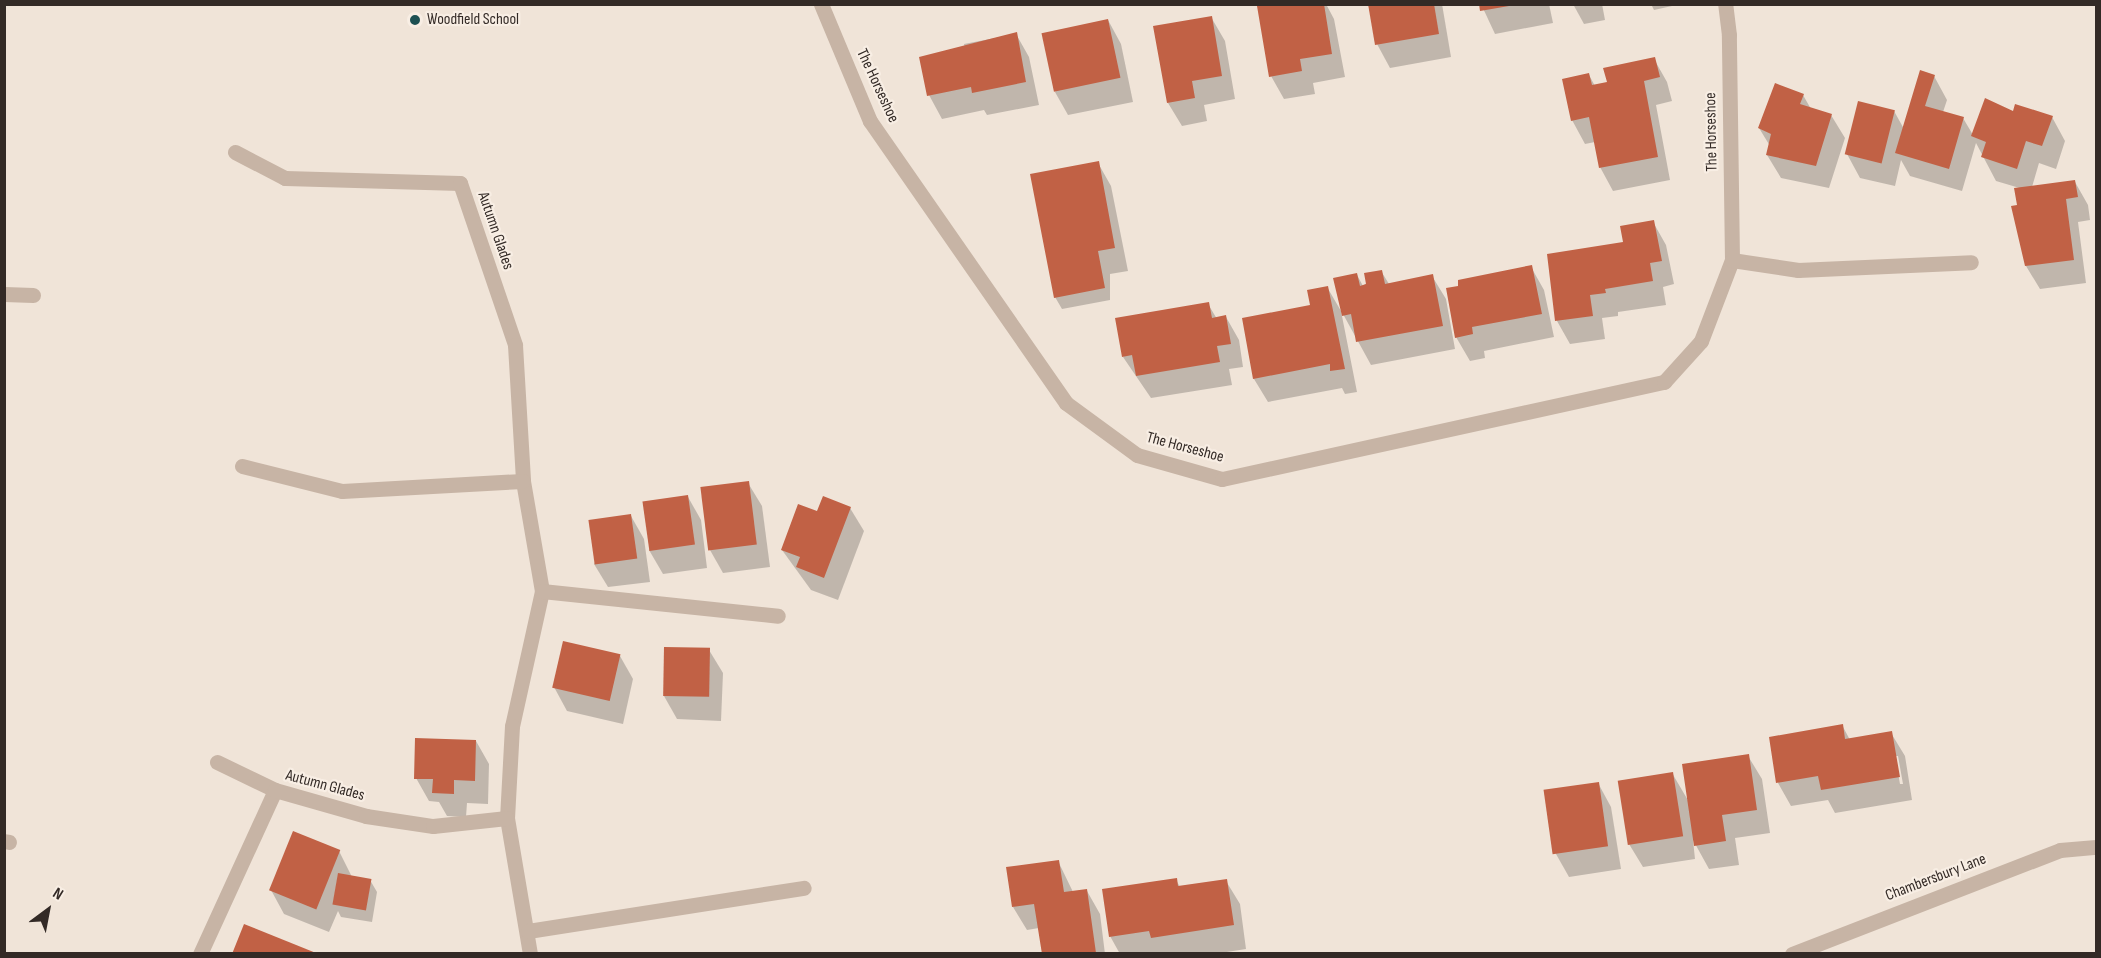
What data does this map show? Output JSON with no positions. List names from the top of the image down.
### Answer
{
  "streets": {
    "street": ["The Horseshoe", "Autumn Glades", "Chambersbury Lane"]
  },
  "places": ["Woodfield School"],
  "north": "top right"
}
